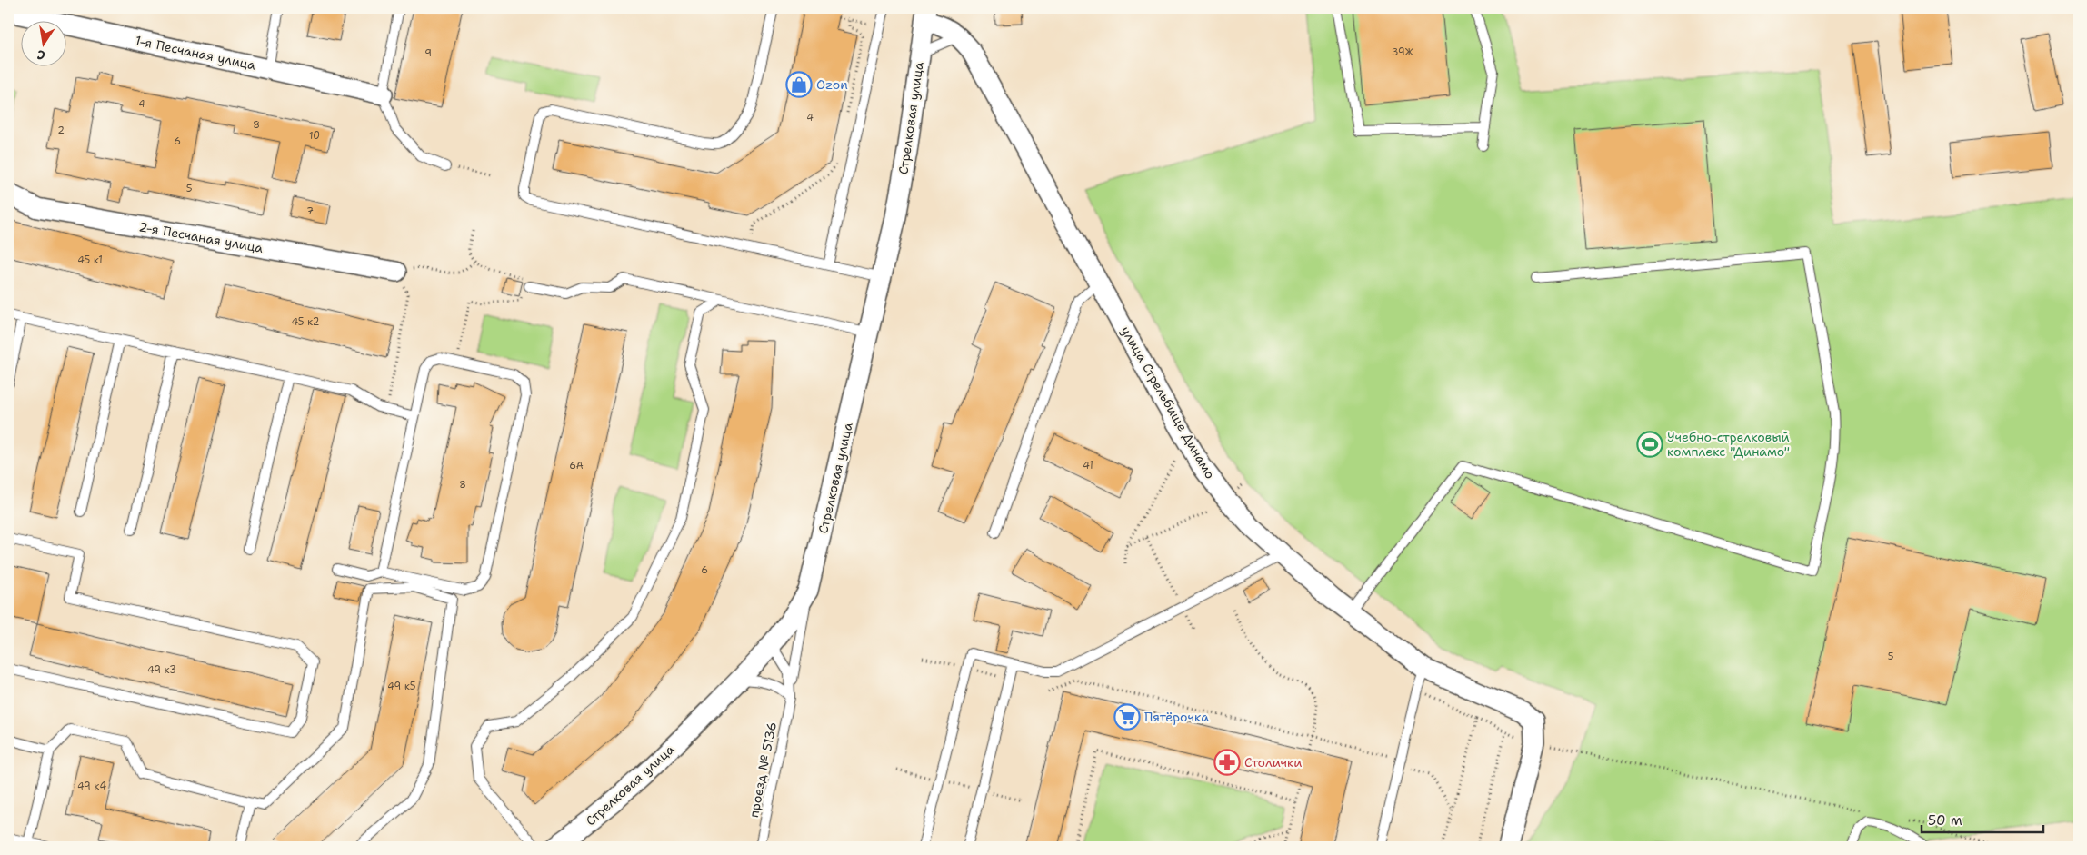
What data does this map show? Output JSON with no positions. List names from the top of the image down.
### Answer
{
  "streets": {
    "street": [
      "1-я Песчаная улица",
      "Стрелковая улица",
      "2-я Песчаная улица",
      "улица Стрельбище Динамо"
    ],
    "lane": ["проезд № 5136"]
  },
  "crossings": [
    ["Стрелковая улица", "улица Стрельбище Динамо"],
    ["Стрелковая улица", "проезд № 5136"]
  ],
  "places": {
    "shop": ["Ozon"],
    "sports": ["Учебно-стрелковый комплекс \"Динамо\""],
    "supermarket": ["Пятёрочка"],
    "pharmacy": ["Столички"]
  },
  "house_numbers": [
    "39Ж",
    "9",
    "4",
    "4",
    "8",
    "2",
    "10",
    "6",
    "5",
    "7",
    "45 к1",
    "45 к2",
    "6А",
    "41",
    "8",
    "6",
    "5",
    "49 к3",
    "49 к5",
    "49 к4"
  ],
  "scale_bar": "50 m",
  "north": "bottom"
}
